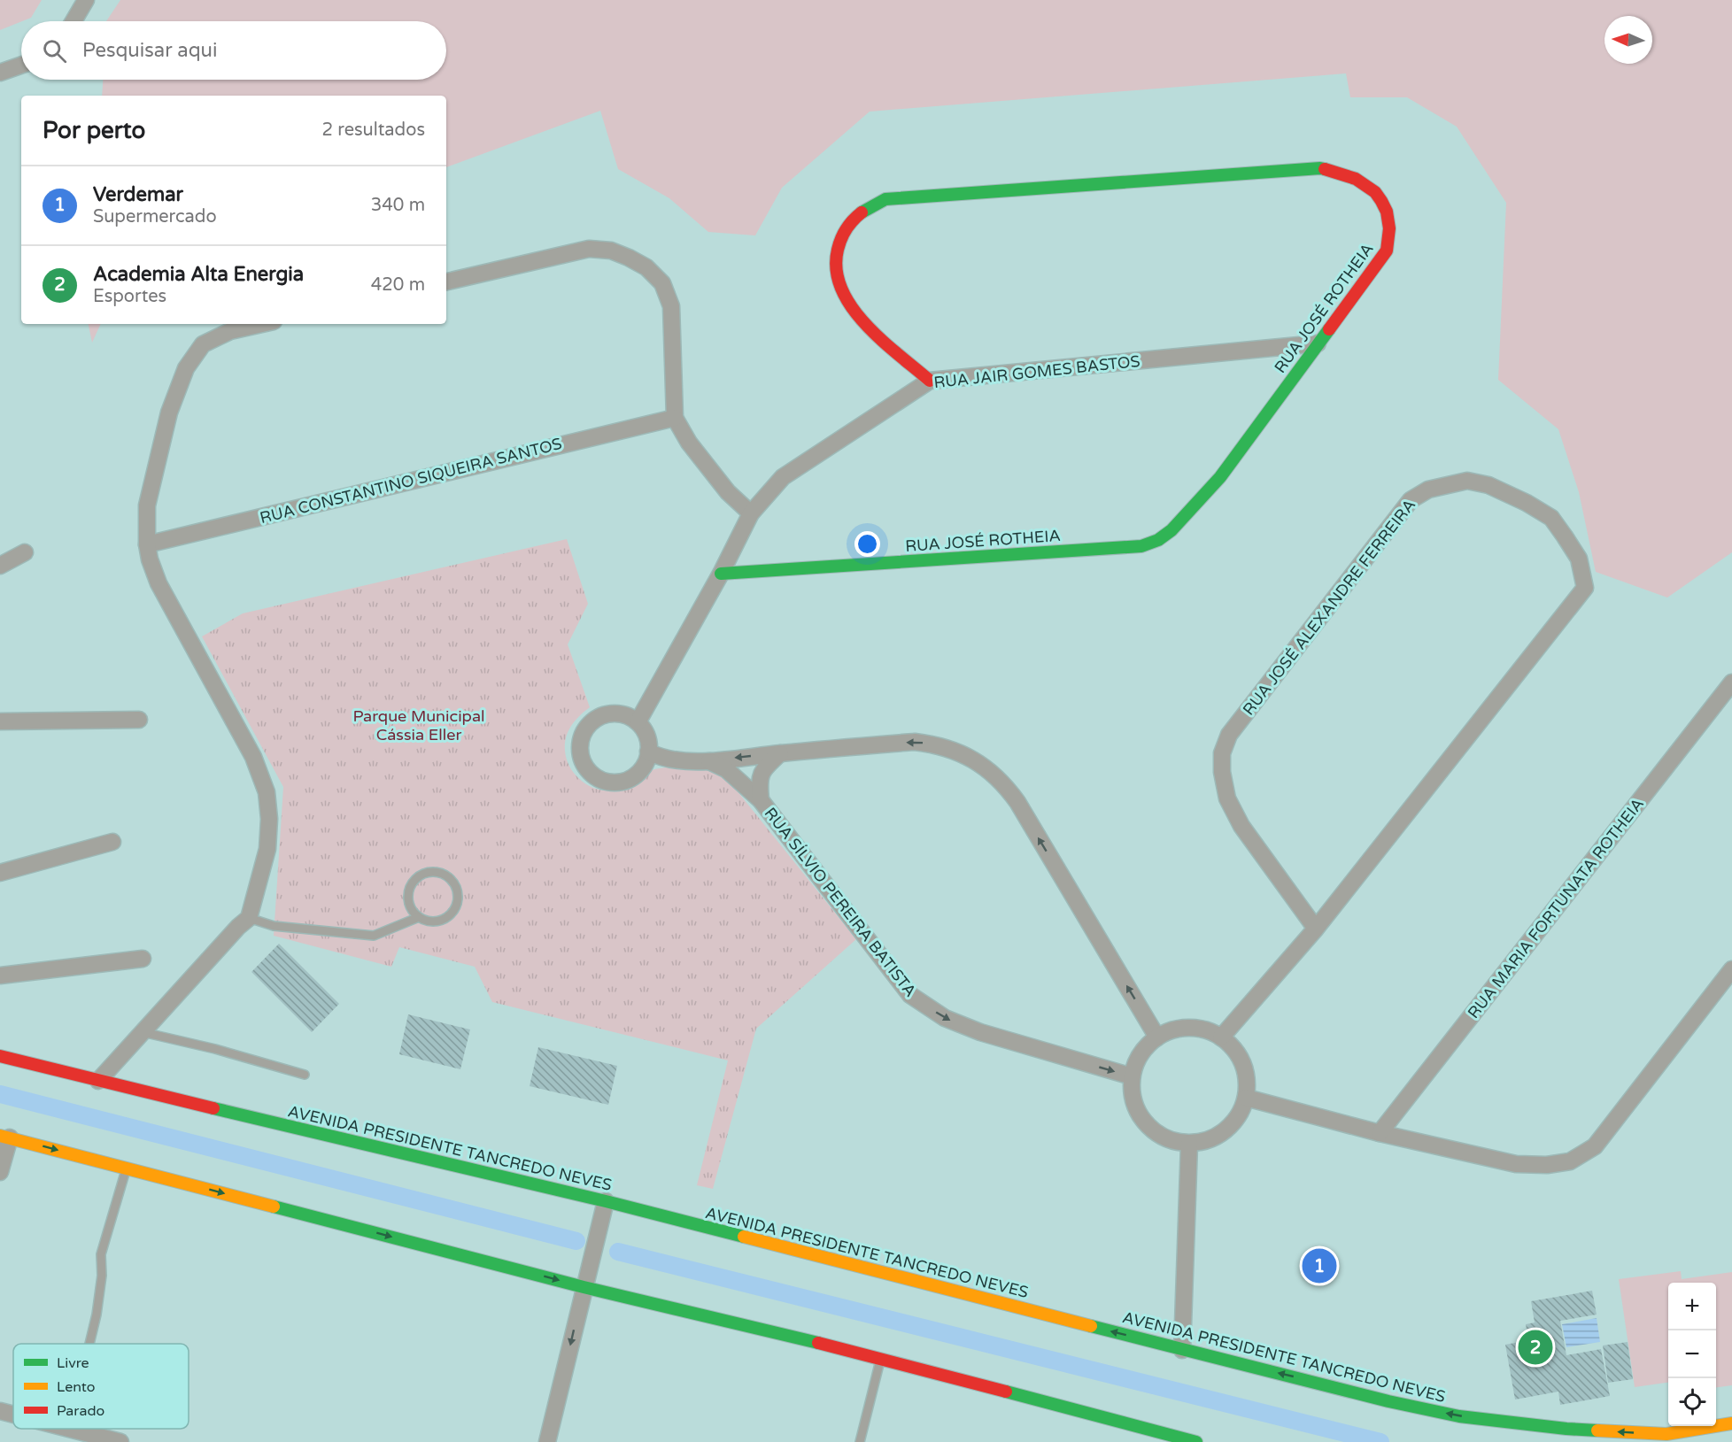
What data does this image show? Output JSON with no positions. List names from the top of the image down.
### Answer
{
  "streets": {
    "main road": ["RUA JOSÉ ROTHEIA", "AVENIDA PRESIDENTE TANCREDO NEVES"],
    "street": [
      "RUA JAIR GOMES BASTOS",
      "RUA CONSTANTINO SIQUEIRA SANTOS",
      "RUA JOSÉ ALEXANDRE FERREIRA",
      "RUA SÍLVIO PEREIRA BATISTA",
      "RUA MARIA FORTUNATA ROTHEIA"
    ]
  },
  "crossings": [
    ["RUA JOSÉ ROTHEIA", "RUA JAIR GOMES BASTOS"],
    ["RUA JOSÉ ALEXANDRE FERREIRA", "RUA SÍLVIO PEREIRA BATISTA"]
  ],
  "one_way": ["RUA SÍLVIO PEREIRA BATISTA"],
  "parks": ["Parque Municipal Cássia Eller"],
  "legend": ["Livre", "Lento", "Parado"],
  "north": "left",
  "page": {
    "search": "Pesquisar aqui",
    "heading": ["Por perto", "2 resultados"],
    "list": [
      {
        "mark": "1",
        "name": "Verdemar",
        "note": "Supermercado",
        "value": "340 m"
      },
      {
        "mark": "2",
        "name": "Academia Alta Energia",
        "note": "Esportes",
        "value": "420 m"
      }
    ],
    "pins": ["1", "2"],
    "map_buttons": ["+", "−"]
  }
}
